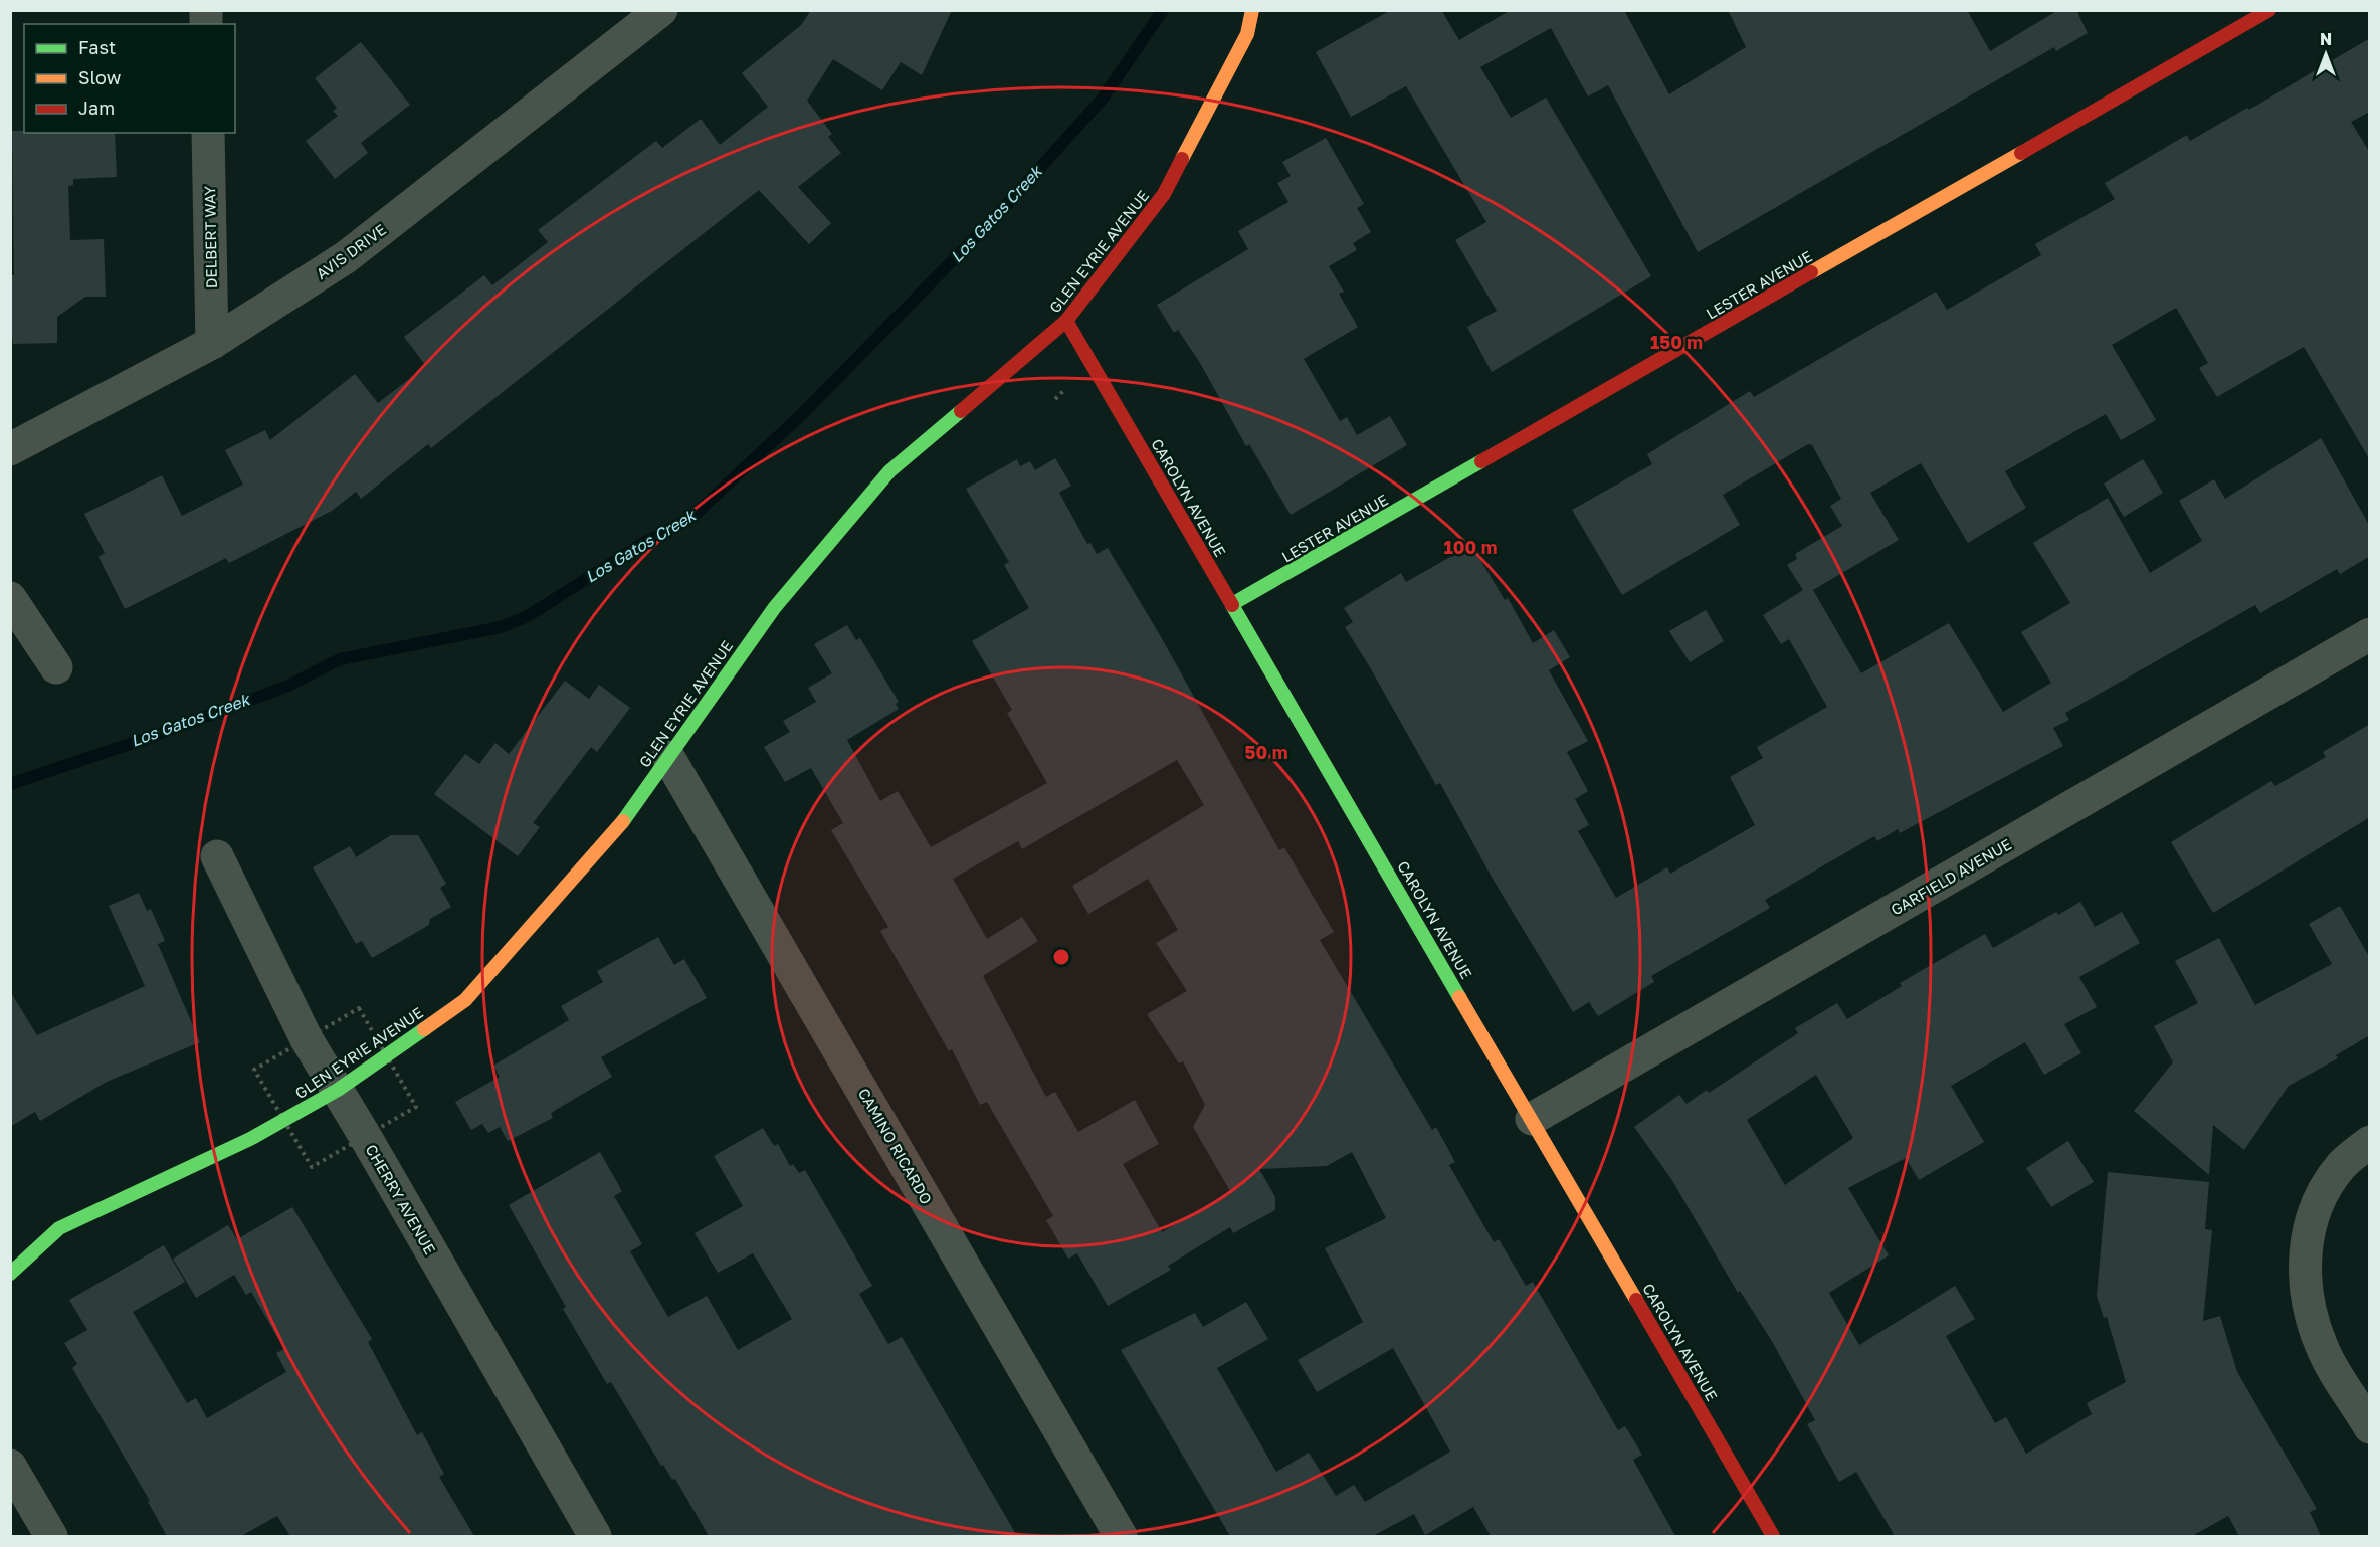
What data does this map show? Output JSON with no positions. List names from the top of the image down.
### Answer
{
  "streets": {
    "street": [
      "DELBERT WAY",
      "AVIS DRIVE",
      "GLEN EYRIE AVENUE",
      "LESTER AVENUE",
      "CAROLYN AVENUE",
      "GARFIELD AVENUE",
      "CAMINO RICARDO",
      "CHERRY AVENUE"
    ]
  },
  "crossings": [
    ["DELBERT WAY", "AVIS DRIVE"],
    ["GLEN EYRIE AVENUE", "CAROLYN AVENUE"],
    ["GLEN EYRIE AVENUE", "CAMINO RICARDO"],
    ["GLEN EYRIE AVENUE", "CHERRY AVENUE"],
    ["LESTER AVENUE", "CAROLYN AVENUE"],
    ["CAROLYN AVENUE", "GARFIELD AVENUE"]
  ],
  "water": ["Los Gatos Creek"],
  "legend": ["Fast", "Slow", "Jam"],
  "north": "top",
  "rings": ["150 m", "100 m", "50 m"]
}
